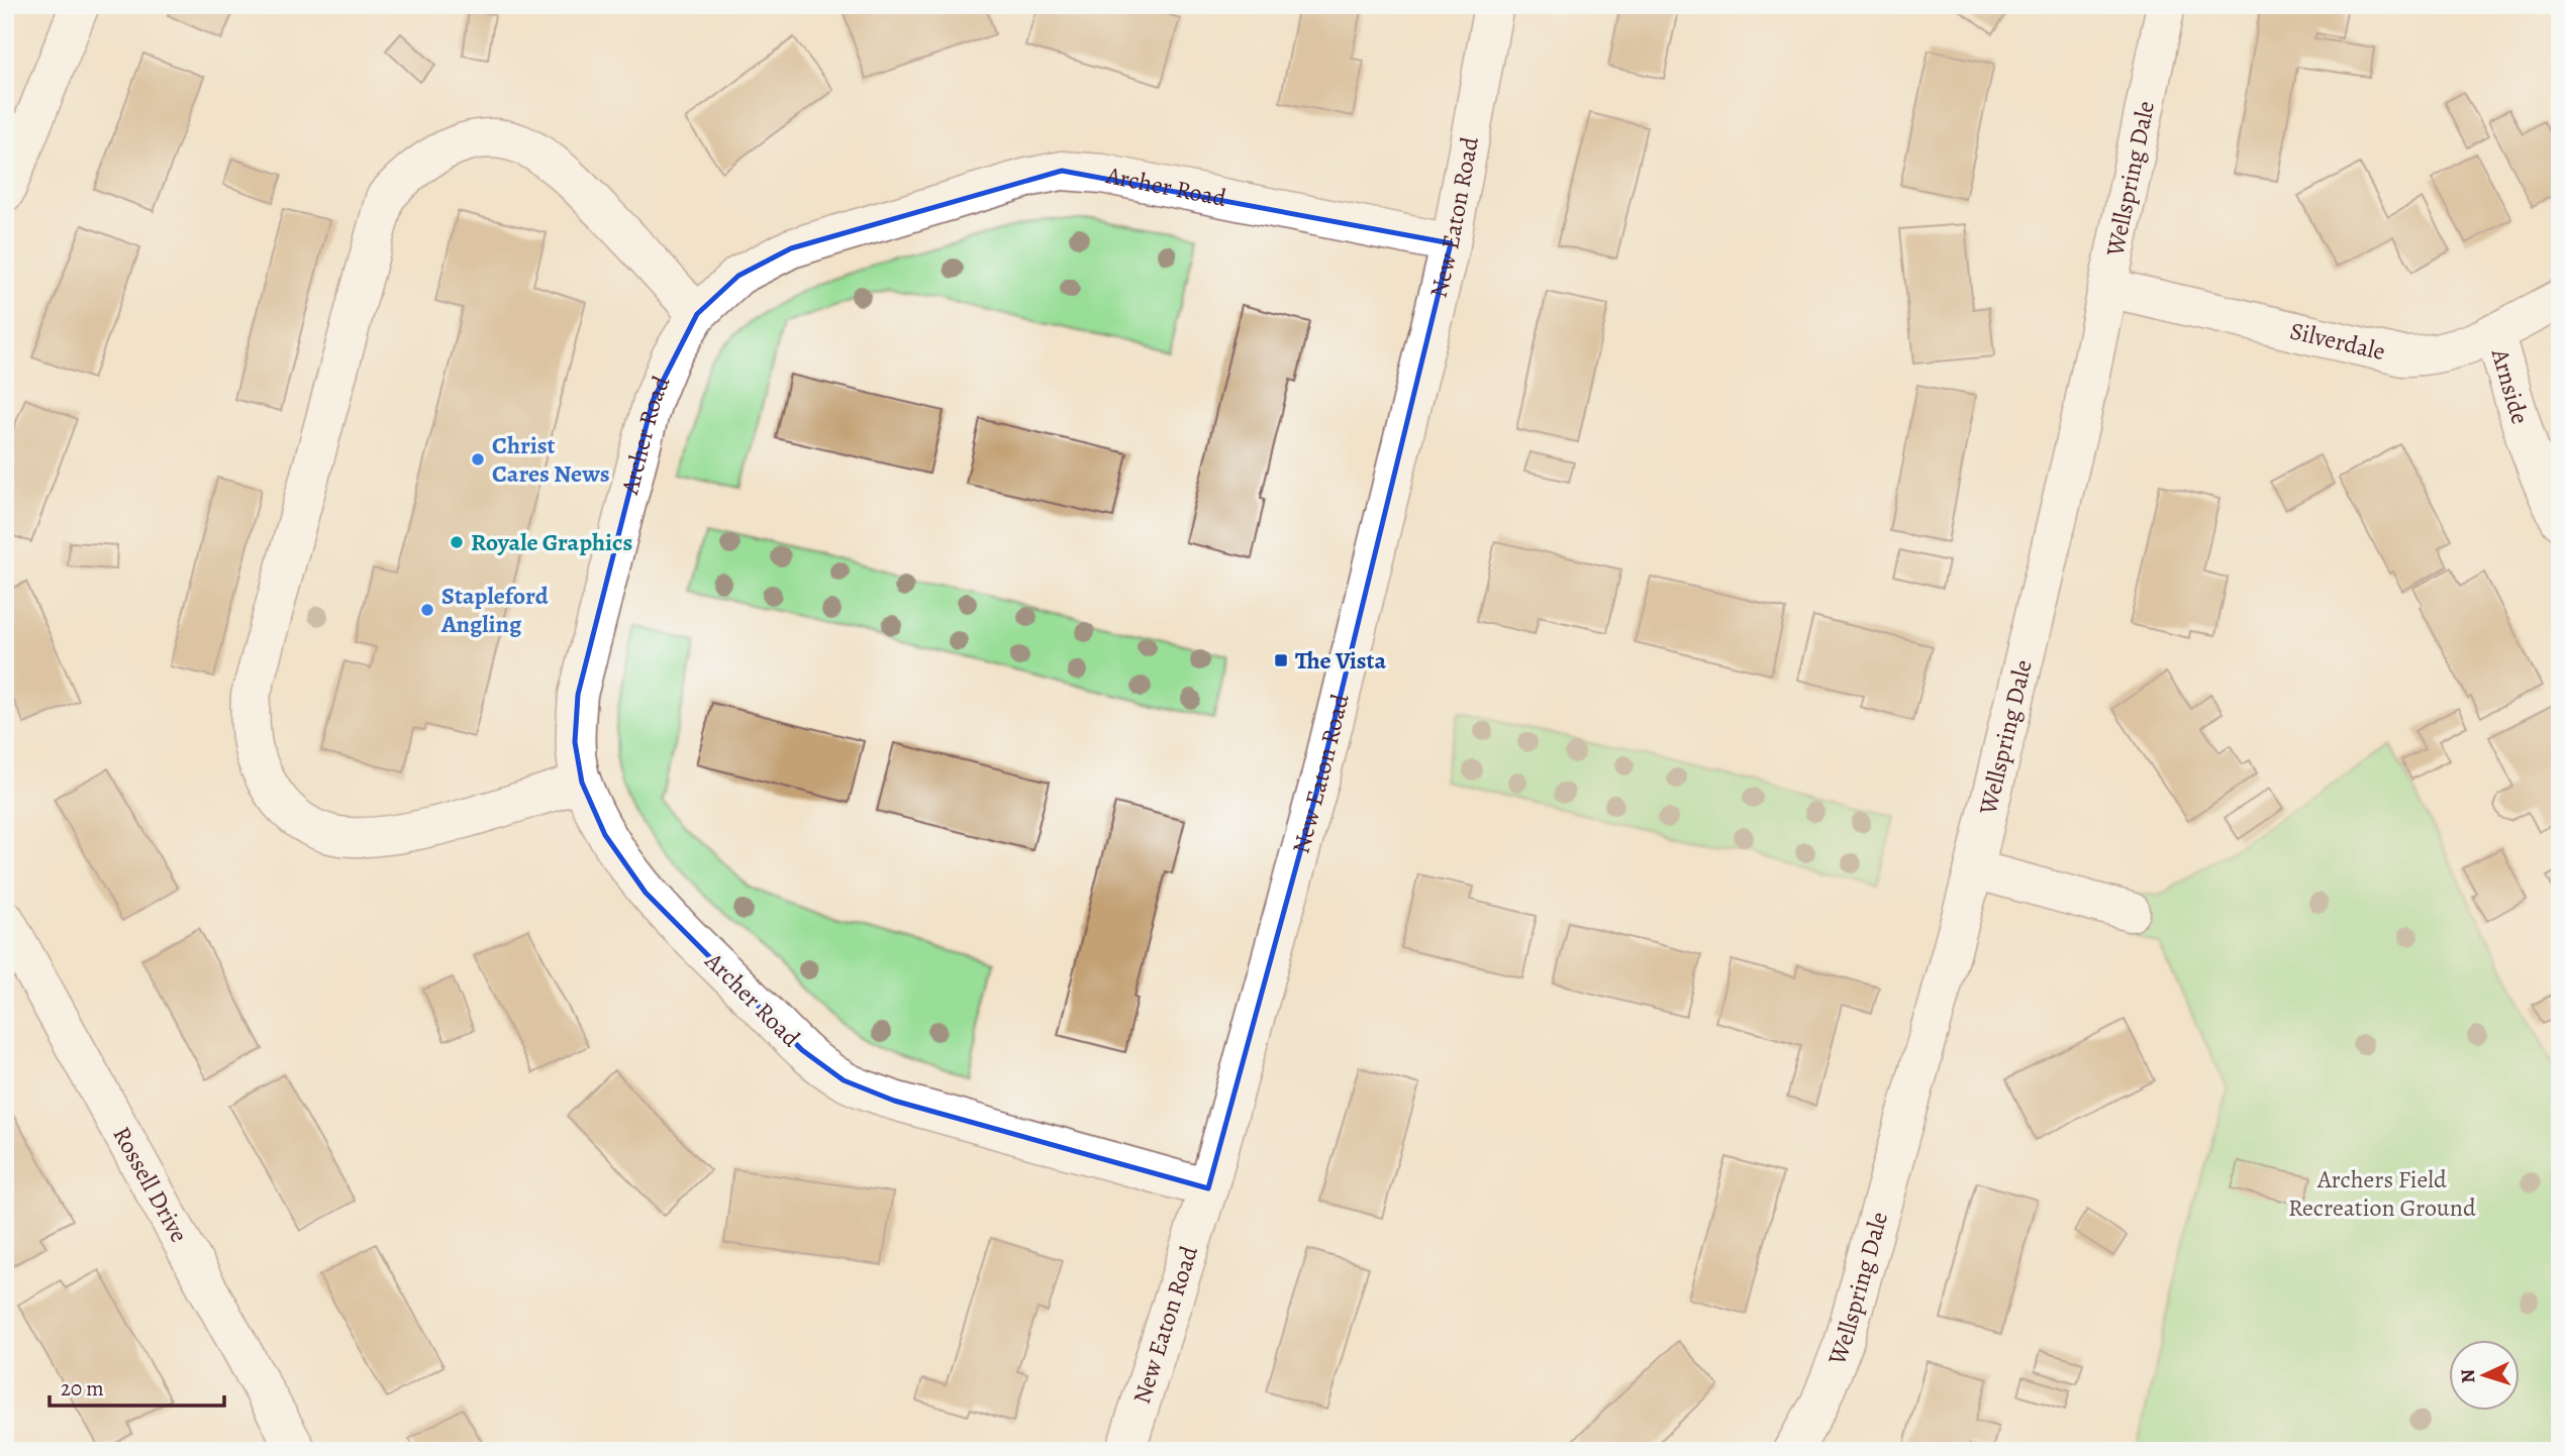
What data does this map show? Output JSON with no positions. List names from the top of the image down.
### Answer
{
  "streets": {
    "street": [
      "Wellspring Dale",
      "Archer Road",
      "New Eaton Road",
      "Silverdale",
      "Arnside",
      "Rossell Drive"
    ]
  },
  "crossings": [
    ["Wellspring Dale", "Silverdale"],
    ["Archer Road", "New Eaton Road"],
    ["Silverdale", "Arnside"]
  ],
  "parks": ["Archers Field Recreation Ground"],
  "places": {
    "other": ["Christ Cares News", "Royale Graphics", "Stapleford Angling"],
    "transit": ["The Vista"]
  },
  "scale_bar": "20 m",
  "north": "left"
}
